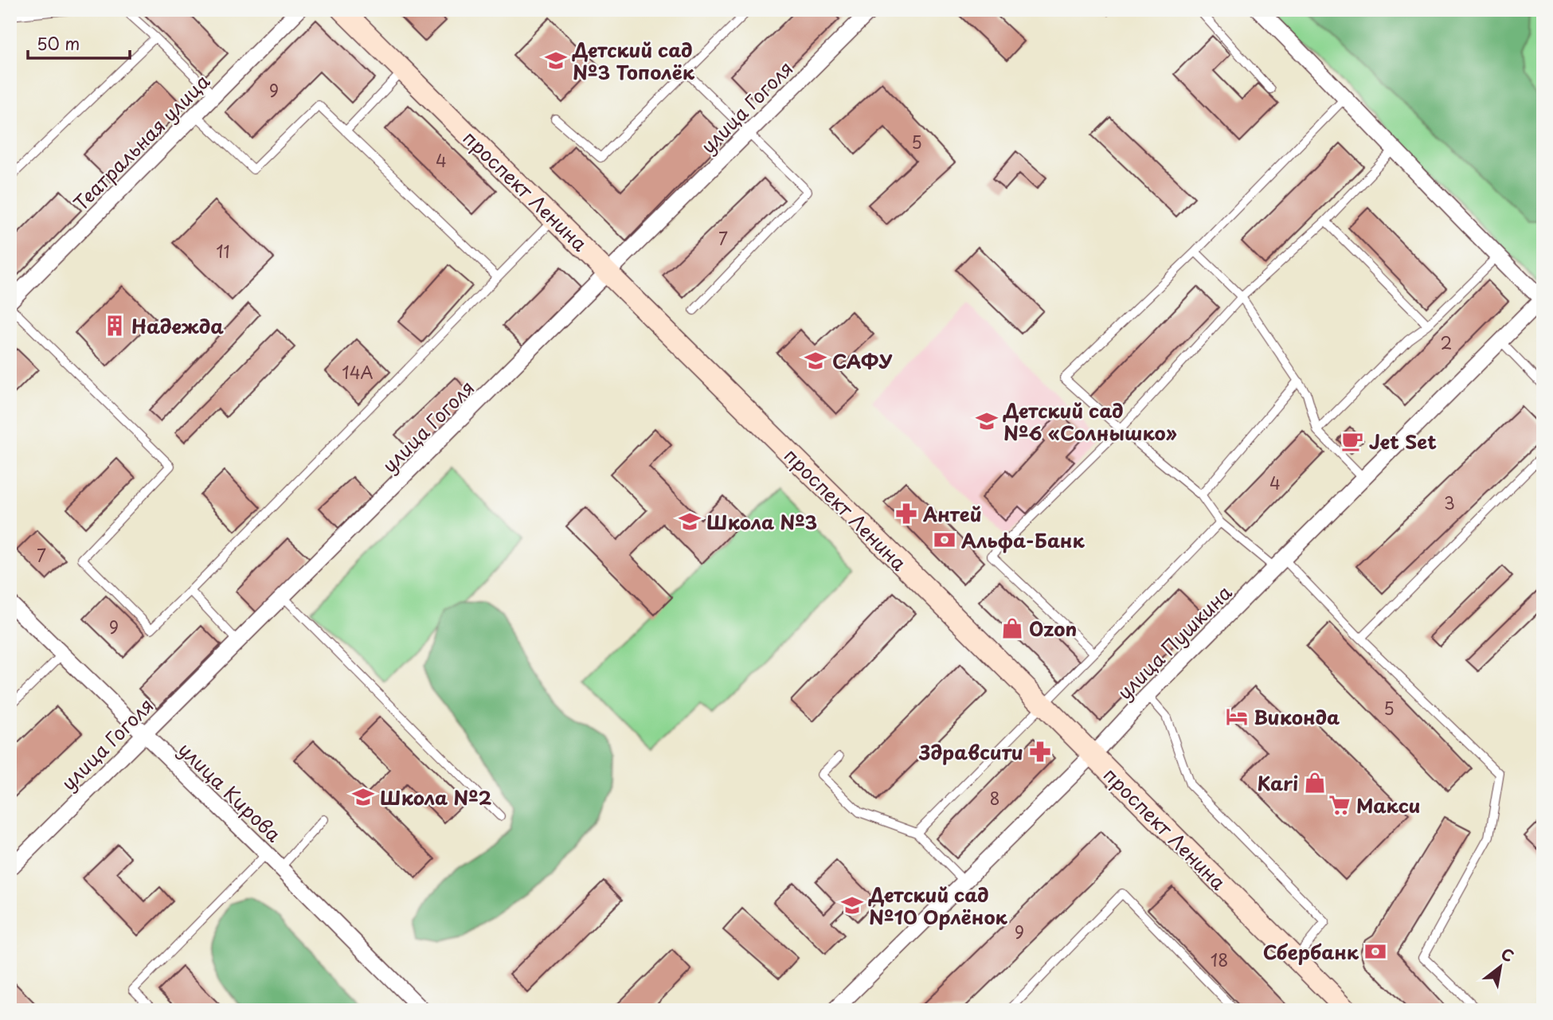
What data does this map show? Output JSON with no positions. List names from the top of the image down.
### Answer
{
  "streets": {
    "street": [
      "улица Гоголя",
      "Театральная улица",
      "проспект Ленина",
      "улица Пушкина",
      "улица Кирова"
    ]
  },
  "crossings": [
    ["улица Гоголя", "проспект Ленина"],
    ["улица Гоголя", "улица Кирова"],
    ["проспект Ленина", "улица Пушкина"]
  ],
  "places": {
    "school or university": [
      "Детский сад №3 Тополёк",
      "САФУ",
      "Детский сад №6 «Солнышко»",
      "Школа №3",
      "Школа №2",
      "Детский сад №10 Орлёнок"
    ],
    "building": ["Надежда"],
    "cafe": ["Jet Set"],
    "pharmacy": ["Антей", "Здравсити"],
    "bank": ["Альфа-Банк", "Сбербанк"],
    "shop": ["Ozon", "Kari"],
    "hotel": ["Виконда"],
    "supermarket": ["Макси"]
  },
  "house_numbers": [
    "9",
    "5",
    "4",
    "7",
    "11",
    "2",
    "14А",
    "4",
    "3",
    "7",
    "9",
    "5",
    "8",
    "9",
    "18"
  ],
  "scale_bar": "50 m",
  "north": "top right"
}
